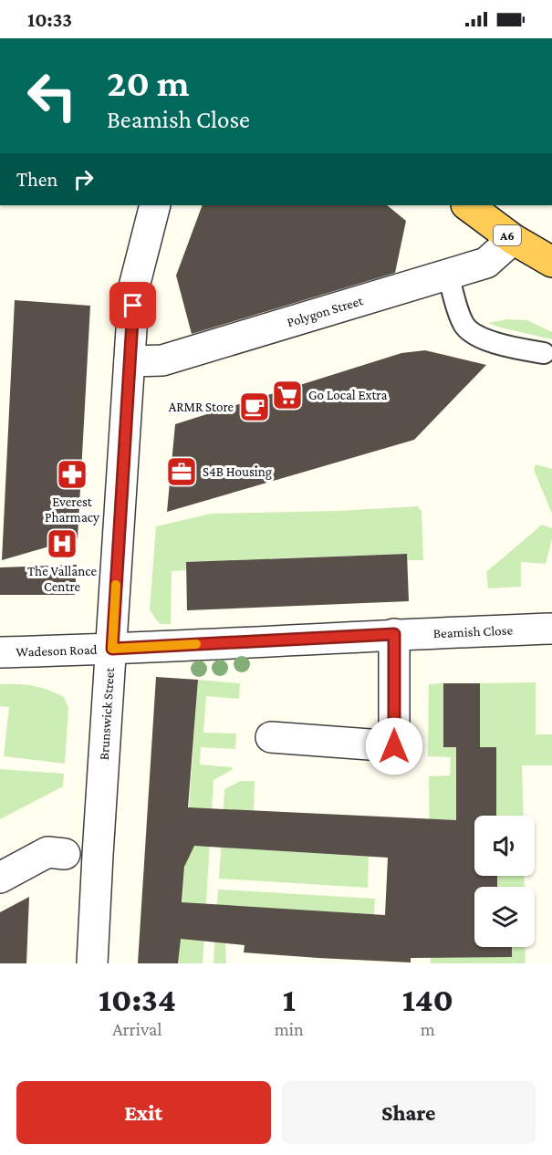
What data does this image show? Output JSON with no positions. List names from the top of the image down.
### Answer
{
  "streets": {
    "highway": ["A6"],
    "street": [
      "Polygon Street",
      "Beamish Close",
      "Wadeson Road",
      "Brunswick Street"
    ]
  },
  "crossings": [
    ["A6", "Polygon Street"],
    ["Polygon Street", "Brunswick Street"],
    ["Beamish Close", "Wadeson Road"],
    ["Beamish Close", "Brunswick Street"],
    ["Wadeson Road", "Brunswick Street"]
  ],
  "places": {
    "supermarket": ["Go Local Extra"],
    "cafe": ["ARMR Store"],
    "office": ["S4B Housing"],
    "pharmacy": ["Everest Pharmacy"],
    "hospital": ["The Vallance Centre"]
  },
  "page": {
    "status": "10:33",
    "turn": ["20 m", "Beamish Close"],
    "then": "Then",
    "eta": [
      "10:34",
      "Arrival",
      "1",
      "min",
      "140",
      "m"
    ],
    "buttons": ["Exit", "Share"]
  }
}
